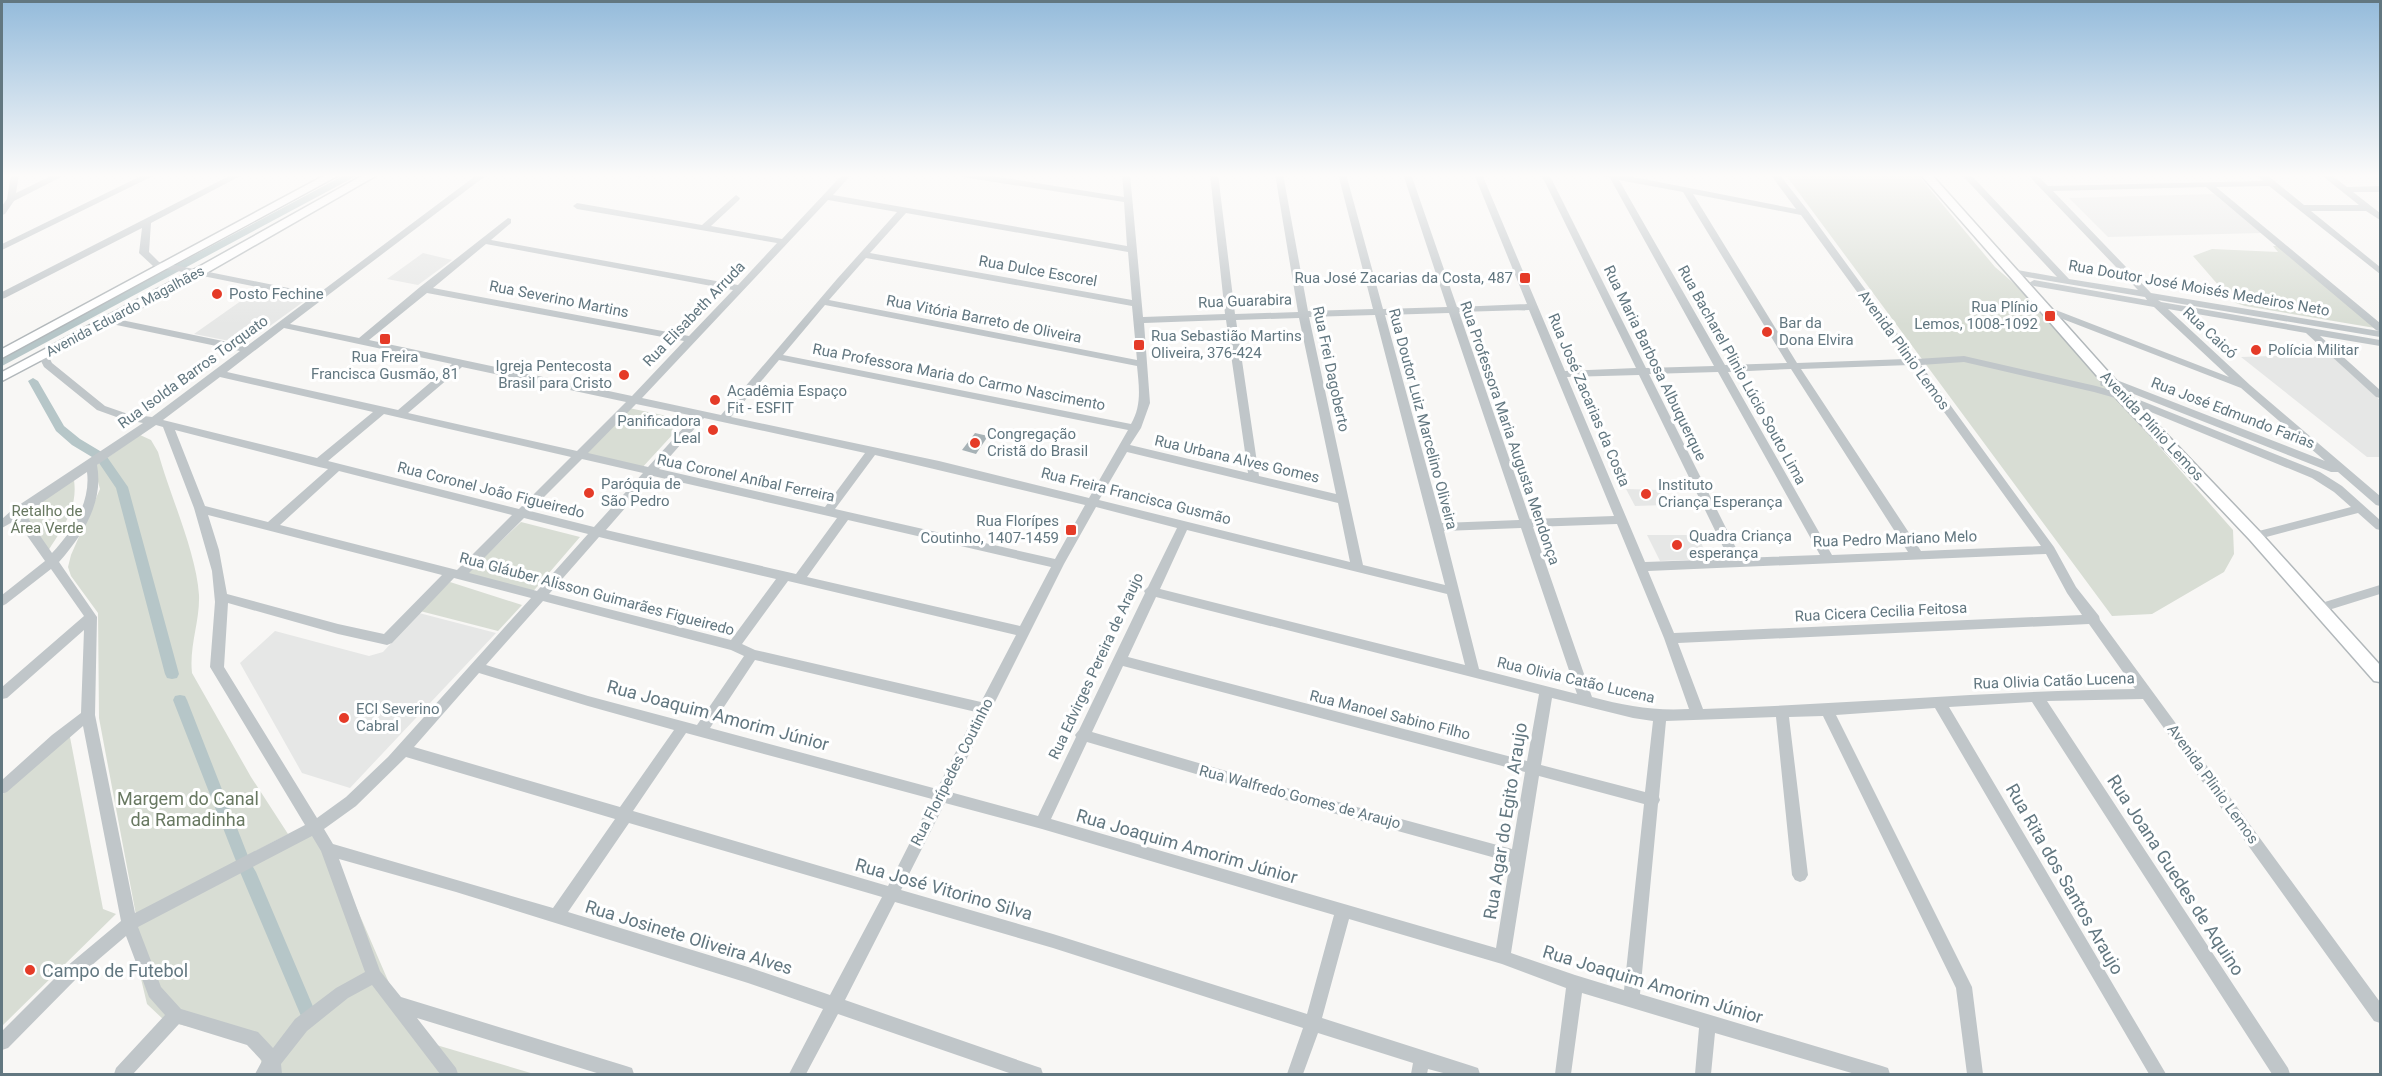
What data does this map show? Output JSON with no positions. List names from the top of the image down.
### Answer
{
  "streets": {
    "main road": ["Avenida Eduardo Magalhães", "Avenida Plínio Lemos"],
    "street": [
      "Rua Dulce Escorel",
      "Rua Doutor José Moisés Medeiros Neto",
      "Rua Severino Martins",
      "Rua Guarabira",
      "Rua Elisabeth Arruda",
      "Rua Vitória Barreto de Oliveira",
      "Rua Caicó",
      "Avenida Plinio Lemos",
      "Rua Maria Barbosa Albuquerque",
      "Rua Frei Dagoberto",
      "Rua Isolda Barros Torquato",
      "Rua Bacharel Plinio Lúcio Souto Lima",
      "Rua Professora Maria do Carmo Nascimento",
      "Rua José Zacarias da Costa",
      "Rua José Edmundo Farias",
      "Rua Doutor Luiz Marcelino Oliveira",
      "Rua Professora Maria Augusta Mendonça",
      "Rua Urbana Alves Gomes",
      "Rua Coronel Aníbal Ferreira",
      "Rua Coronel João Figueiredo",
      "Rua Freira Francisca Gusmão",
      "Rua Pedro Mariano Melo",
      "Rua Gláuber Alisson Guimarães Figueiredo",
      "Rua Cicera Cecilia Feitosa",
      "Rua Edvirges Pereira de Araujo",
      "Rua Olivia Catão Lucena",
      "Rua Joaquim Amorim Júnior",
      "Rua Manoel Sabino Filho",
      "Rua Florípedes Coutinho",
      "Rua Walfredo Gomes de Araujo",
      "Rua Agar do Egito Araujo",
      "Rua Joana Guedes de Aquino",
      "Rua Rita dos Santos Araujo",
      "Rua José Vitorino Silva",
      "Rua Josinete Oliveira Alves"
    ]
  },
  "crossings": [
    ["Rua Dulce Escorel", "Rua Florípedes Coutinho"],
    ["Rua Doutor José Moisés Medeiros Neto", "Rua Caicó"],
    ["Rua Doutor José Moisés Medeiros Neto", "Avenida Plínio Lemos"],
    ["Rua Severino Martins", "Rua Elisabeth Arruda"],
    ["Rua Guarabira", "Rua Frei Dagoberto"],
    ["Rua Guarabira", "Rua José Zacarias da Costa"],
    ["Rua Guarabira", "Rua Doutor Luiz Marcelino Oliveira"],
    ["Rua Guarabira", "Rua Professora Maria Augusta Mendonça"],
    ["Rua Guarabira", "Rua Florípedes Coutinho"],
    ["Avenida Eduardo Magalhães", "Rua Coronel João Figueiredo"],
    ["Rua Elisabeth Arruda", "Rua Coronel Aníbal Ferreira"],
    ["Rua Elisabeth Arruda", "Rua Coronel João Figueiredo"],
    ["Rua Elisabeth Arruda", "Rua Freira Francisca Gusmão"],
    ["Rua Elisabeth Arruda", "Rua Gláuber Alisson Guimarães Figueiredo"],
    ["Rua Vitória Barreto de Oliveira", "Rua Florípedes Coutinho"],
    ["Rua Caicó", "Rua José Edmundo Farias"],
    ["Avenida Plinio Lemos", "Rua Pedro Mariano Melo"],
    ["Avenida Plinio Lemos", "Rua Cicera Cecilia Feitosa"],
    ["Avenida Plinio Lemos", "Rua Olivia Catão Lucena"],
    ["Rua Maria Barbosa Albuquerque", "Rua Pedro Mariano Melo"],
    ["Rua Frei Dagoberto", "Rua Urbana Alves Gomes"],
    ["Rua Frei Dagoberto", "Rua Freira Francisca Gusmão"],
    ["Rua Isolda Barros Torquato", "Rua Coronel Aníbal Ferreira"],
    ["Rua Isolda Barros Torquato", "Rua Coronel João Figueiredo"],
    ["Rua Isolda Barros Torquato", "Rua Freira Francisca Gusmão"],
    ["Rua Bacharel Plinio Lúcio Souto Lima", "Rua Pedro Mariano Melo"],
    ["Rua Professora Maria do Carmo Nascimento", "Rua Florípedes Coutinho"],
    ["Rua José Zacarias da Costa", "Rua Pedro Mariano Melo"],
    ["Rua José Zacarias da Costa", "Rua Cicera Cecilia Feitosa"],
    ["Rua José Zacarias da Costa", "Rua Olivia Catão Lucena"],
    ["Rua José Edmundo Farias", "Avenida Plínio Lemos"],
    ["Rua Doutor Luiz Marcelino Oliveira", "Rua Freira Francisca Gusmão"],
    ["Rua Doutor Luiz Marcelino Oliveira", "Rua Olivia Catão Lucena"],
    ["Rua Professora Maria Augusta Mendonça", "Rua Olivia Catão Lucena"],
    ["Rua Urbana Alves Gomes", "Rua Florípedes Coutinho"],
    ["Rua Coronel Aníbal Ferreira", "Rua Florípedes Coutinho"],
    ["Rua Coronel João Figueiredo", "Rua Florípedes Coutinho"],
    ["Rua Freira Francisca Gusmão", "Rua Edvirges Pereira de Araujo"],
    ["Rua Freira Francisca Gusmão", "Rua Florípedes Coutinho"],
    ["Rua Gláuber Alisson Guimarães Figueiredo", "Rua Florípedes Coutinho"],
    ["Rua Edvirges Pereira de Araujo", "Rua Olivia Catão Lucena"],
    ["Rua Edvirges Pereira de Araujo", "Rua Joaquim Amorim Júnior"],
    ["Rua Edvirges Pereira de Araujo", "Rua Manoel Sabino Filho"],
    ["Rua Edvirges Pereira de Araujo", "Rua Walfredo Gomes de Araujo"],
    ["Rua Olivia Catão Lucena", "Rua Agar do Egito Araujo"],
    ["Rua Olivia Catão Lucena", "Rua Joana Guedes de Aquino"],
    ["Rua Olivia Catão Lucena", "Rua Rita dos Santos Araujo"],
    ["Rua Joaquim Amorim Júnior", "Rua Florípedes Coutinho"],
    ["Rua Joaquim Amorim Júnior", "Rua Agar do Egito Araujo"],
    ["Rua Manoel Sabino Filho", "Rua Agar do Egito Araujo"],
    ["Rua Florípedes Coutinho", "Rua José Vitorino Silva"],
    ["Rua Florípedes Coutinho", "Rua Josinete Oliveira Alves"],
    ["Rua Walfredo Gomes de Araujo", "Rua Agar do Egito Araujo"]
  ],
  "parks": ["Retalho de Área Verde", "Margem do Canal da Ramadinha"],
  "places": {
    "transit": [
      "Rua José Zacarias da Costa, 487",
      "Rua Plínio Lemos, 1008-1092",
      "Rua Freira Francisca Gusmão, 81",
      "Rua Sebastião Martins Oliveira, 376-424",
      "Rua Florípes Coutinho, 1407-1459"
    ],
    "other": [
      "Posto Fechine",
      "Bar da Dona Elvira",
      "Polícia Militar",
      "Igreja Pentecosta Brasil para Cristo",
      "Acadêmia Espaço Fit - ESFIT",
      "Panificadora Leal",
      "Congregação Cristã do Brasil",
      "Paróquia de São Pedro",
      "Instituto Criança Esperança",
      "Quadra Criança esperança",
      "ECI Severino Cabral",
      "Campo de Futebol"
    ]
  }
}
